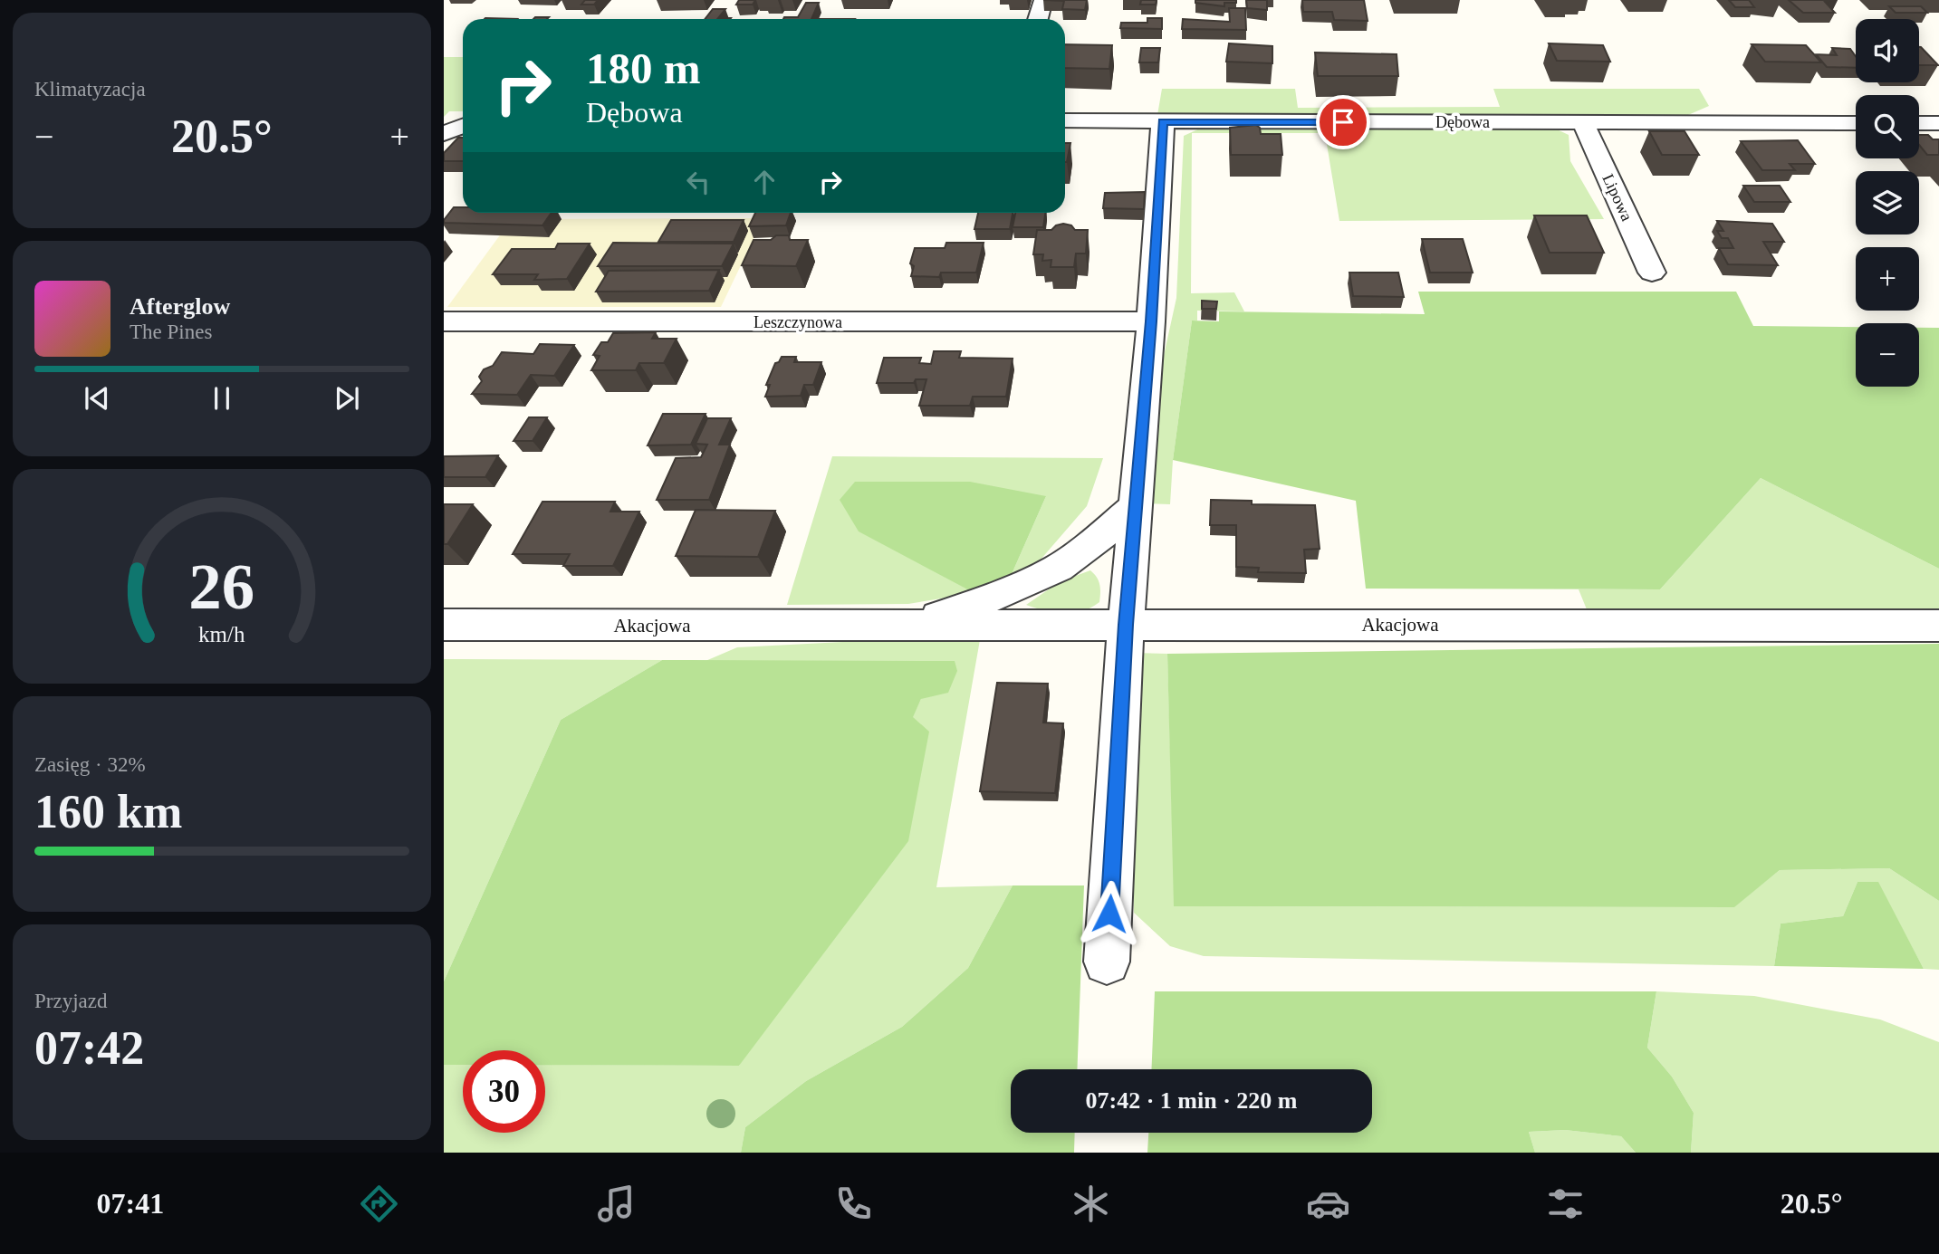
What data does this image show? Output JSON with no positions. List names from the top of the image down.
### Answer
{
  "streets": {
    "street": [
      "Dębowa",
      "Lipowa",
      "Leszczynowa",
      "Akacjowa"
    ]
  },
  "crossings": [
    ["Dębowa", "Lipowa"]
  ],
  "page": {
    "tile": [
      "Klimatyzacja",
      ["Zasięg · 32%", "160 km"],
      ["Przyjazd", "07:42"]
    ],
    "map_buttons": ["+", "−"],
    "turn": ["180 m", "Dębowa"],
    "heat": ["−", "20.5°", "+"],
    "song": ["Afterglow", "The Pines"],
    "limit": "30",
    "trip": "07:42 · 1 min · 220 m",
    "tabs": ["07:41", "20.5°"],
    "gauge": ["26", "km/h"]
  }
}
